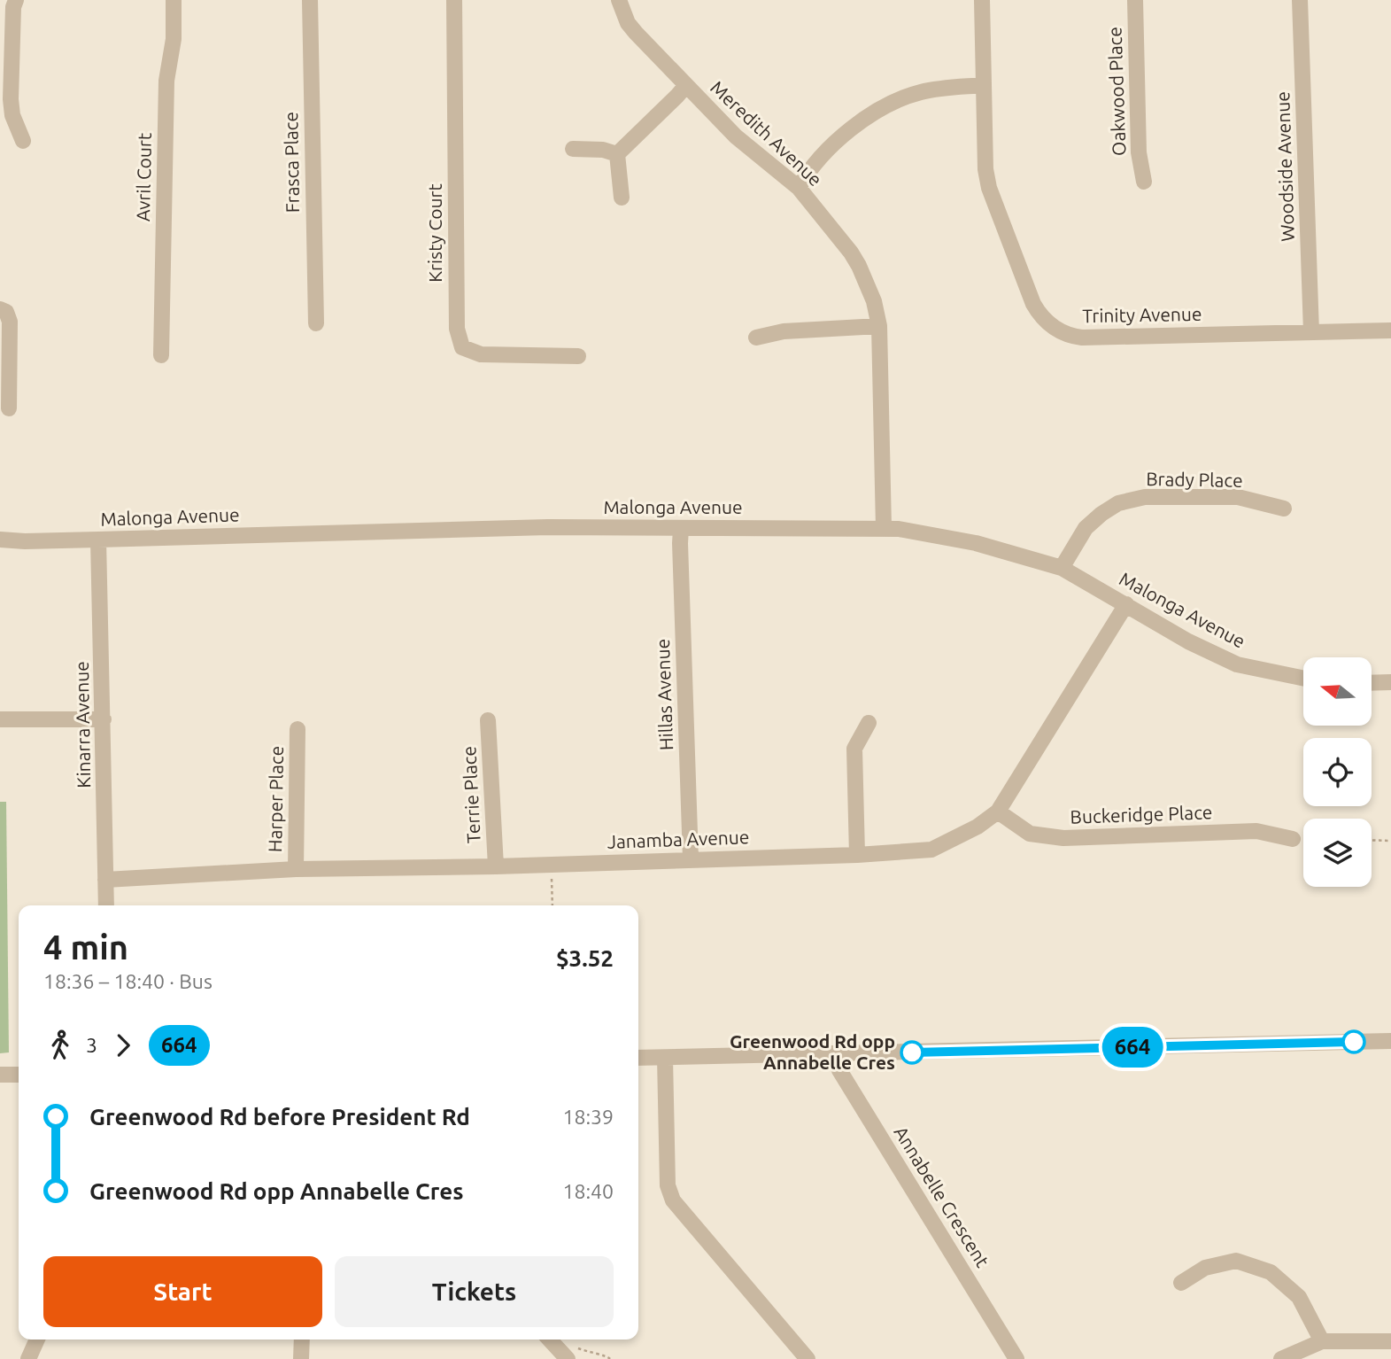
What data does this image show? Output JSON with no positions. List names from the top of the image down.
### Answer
{
  "streets": {
    "street": [
      "Oakwood Place",
      "Meredith Avenue",
      "Frasca Place",
      "Woodside Avenue",
      "Avril Court",
      "Kristy Court",
      "Trinity Avenue",
      "Brady Place",
      "Malonga Avenue",
      "Hillas Avenue",
      "Kinarra Avenue",
      "Terrie Place",
      "Harper Place",
      "Buckeridge Place",
      "Janamba Avenue",
      "Annabelle Crescent"
    ]
  },
  "crossings": [
    ["Meredith Avenue", "Malonga Avenue"],
    ["Woodside Avenue", "Trinity Avenue"],
    ["Brady Place", "Malonga Avenue"],
    ["Malonga Avenue", "Hillas Avenue"],
    ["Malonga Avenue", "Kinarra Avenue"],
    ["Malonga Avenue", "Janamba Avenue"],
    ["Hillas Avenue", "Janamba Avenue"],
    ["Kinarra Avenue", "Janamba Avenue"],
    ["Terrie Place", "Janamba Avenue"],
    ["Harper Place", "Janamba Avenue"],
    ["Buckeridge Place", "Janamba Avenue"]
  ],
  "places": ["Greenwood Rd opp Annabelle Cres"],
  "lines": ["bus line 664"],
  "north": "left",
  "page": {
    "on_map": "664",
    "heading": ["4 min", "18:36 – 18:40 · Bus", "$3.52"],
    "legs": ["3", "664"],
    "list": [
      {
        "name": "Greenwood Rd before President Rd",
        "value": "18:39"
      },
      {
        "name": "Greenwood Rd opp Annabelle Cres",
        "value": "18:40"
      }
    ],
    "buttons": ["Start", "Tickets"]
  }
}
